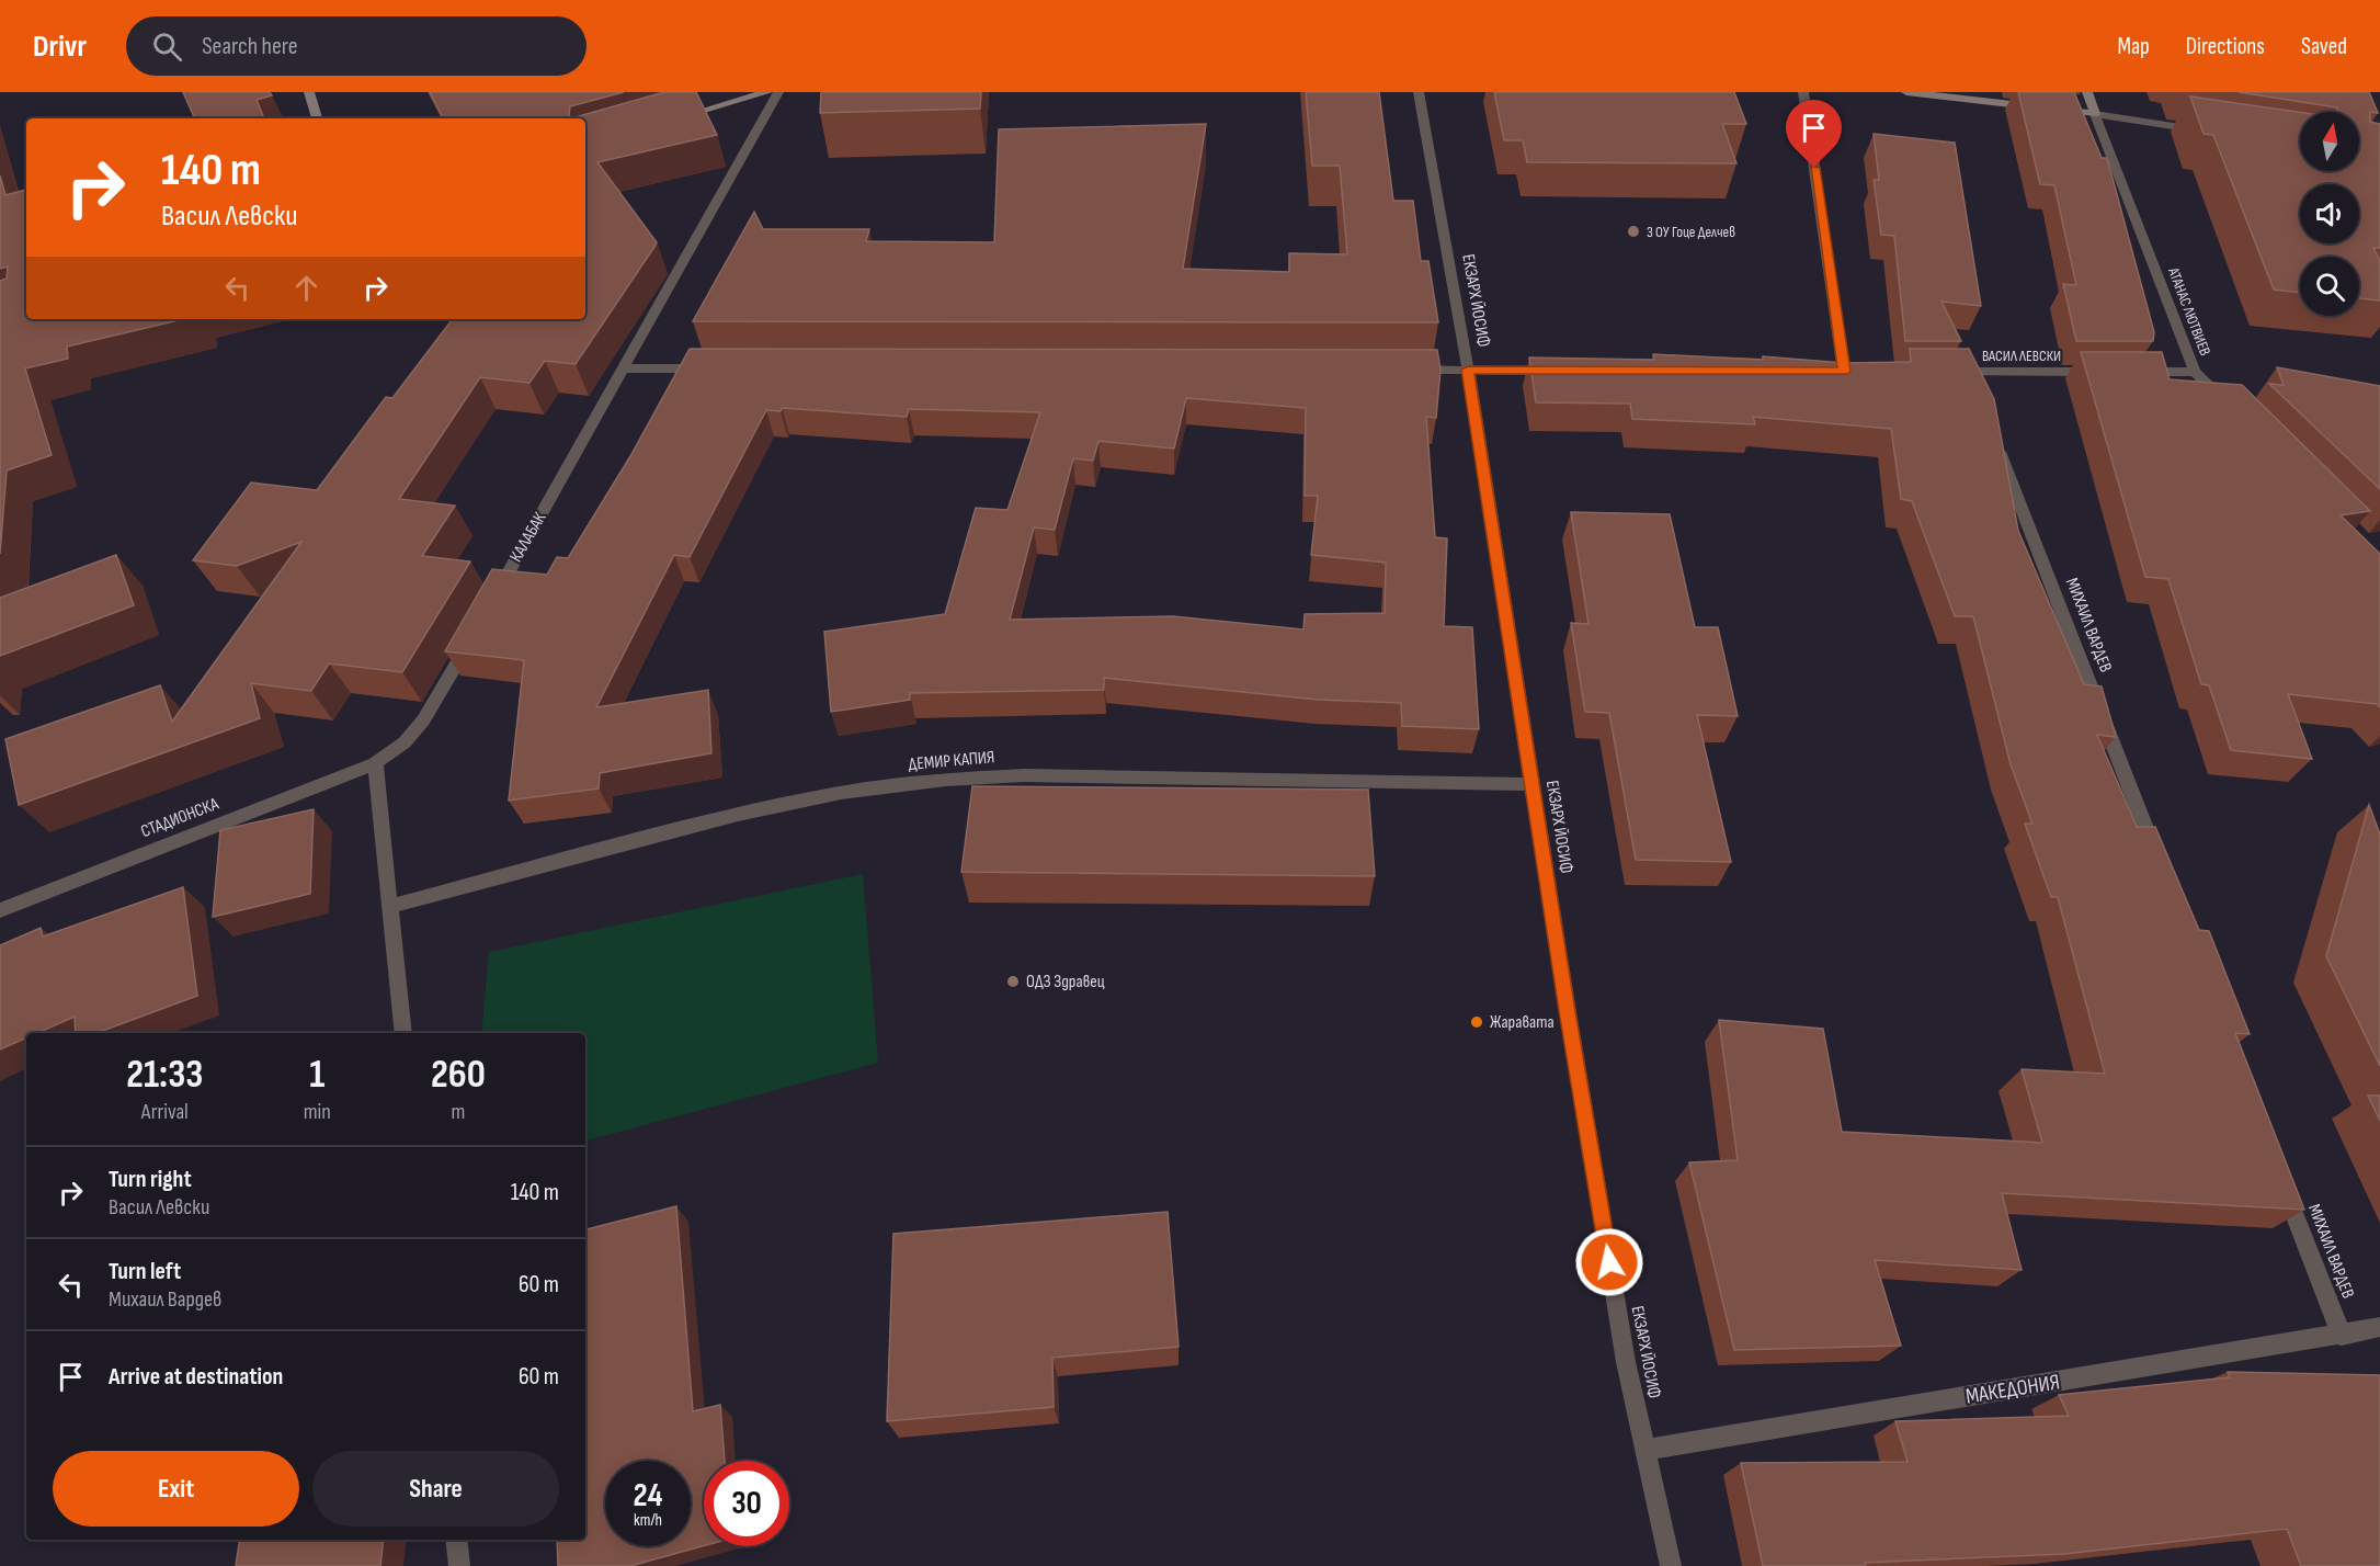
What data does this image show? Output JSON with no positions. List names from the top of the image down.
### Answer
{
  "streets": {
    "street": [
      "ЕКЗАРХ ЙОСИФ",
      "АТАНАС ЛЮТВИЕВ",
      "ВАСИЛ ЛЕВСКИ",
      "КАЛАБАК",
      "МИХАИЛ ВАРДЕВ",
      "ДЕМИР КАПИЯ",
      "СТАДИОНСКА",
      "МАКЕДОНИЯ"
    ]
  },
  "crossings": [
    ["ЕКЗАРХ ЙОСИФ", "ДЕМИР КАПИЯ"],
    ["ЕКЗАРХ ЙОСИФ", "МАКЕДОНИЯ"],
    ["МИХАИЛ ВАРДЕВ", "МАКЕДОНИЯ"]
  ],
  "places": ["3 ОУ Гоце Делчев", "ОДЗ Здравец", "Жаравата"],
  "north": "top",
  "page": {
    "header": "Drivr",
    "search": "Search here",
    "nav": ["Map", "Directions", "Saved"],
    "turn": ["140 m", "Васил Левски"],
    "eta": [
      "21:33",
      "Arrival",
      "1",
      "min",
      "260",
      "m"
    ],
    "list": [
      {
        "name": "Turn right",
        "note": "Васил Левски",
        "value": "140 m"
      },
      {
        "name": "Turn left",
        "note": "Михаил Вардев",
        "value": "60 m"
      },
      {
        "name": "Arrive at destination",
        "value": "60 m"
      }
    ],
    "buttons": ["Exit", "Share"],
    "speed": "24 km/h",
    "limit": "30"
  }
}
